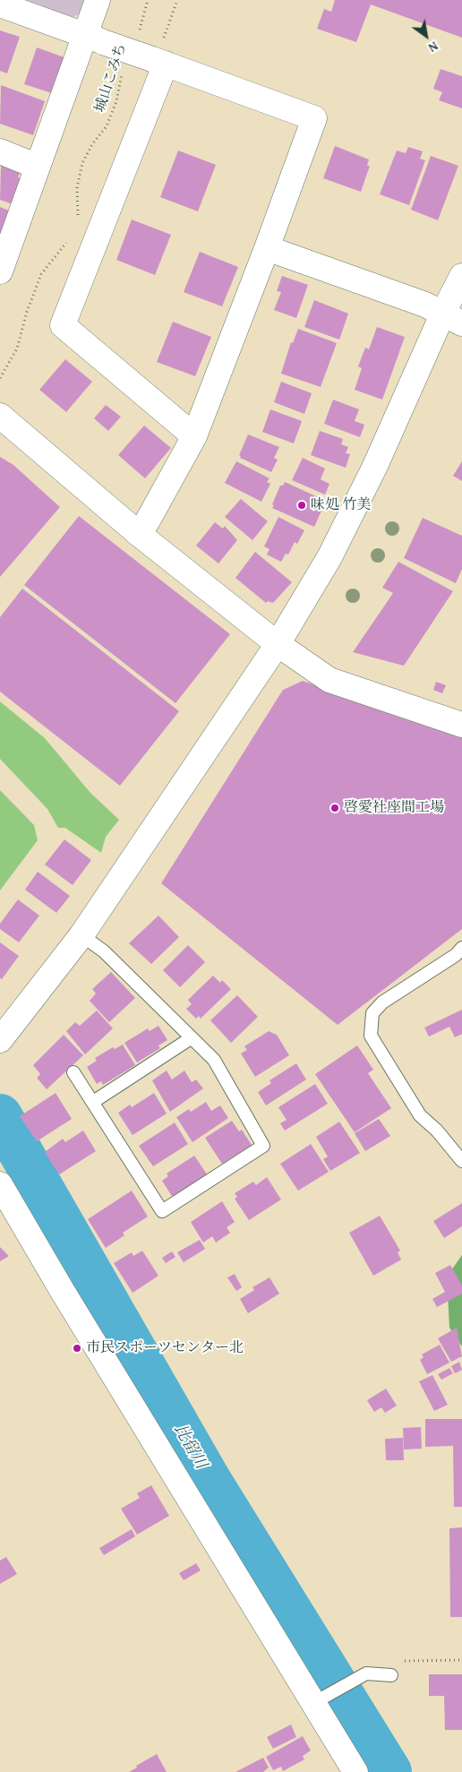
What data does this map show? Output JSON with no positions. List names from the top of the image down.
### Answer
{
  "streets": {
    "path": ["城山こみち"]
  },
  "water": ["比留川"],
  "places": ["味処 竹美", "啓愛社座間工場", "市民スポーツセンター北"],
  "north": "bottom right"
}
